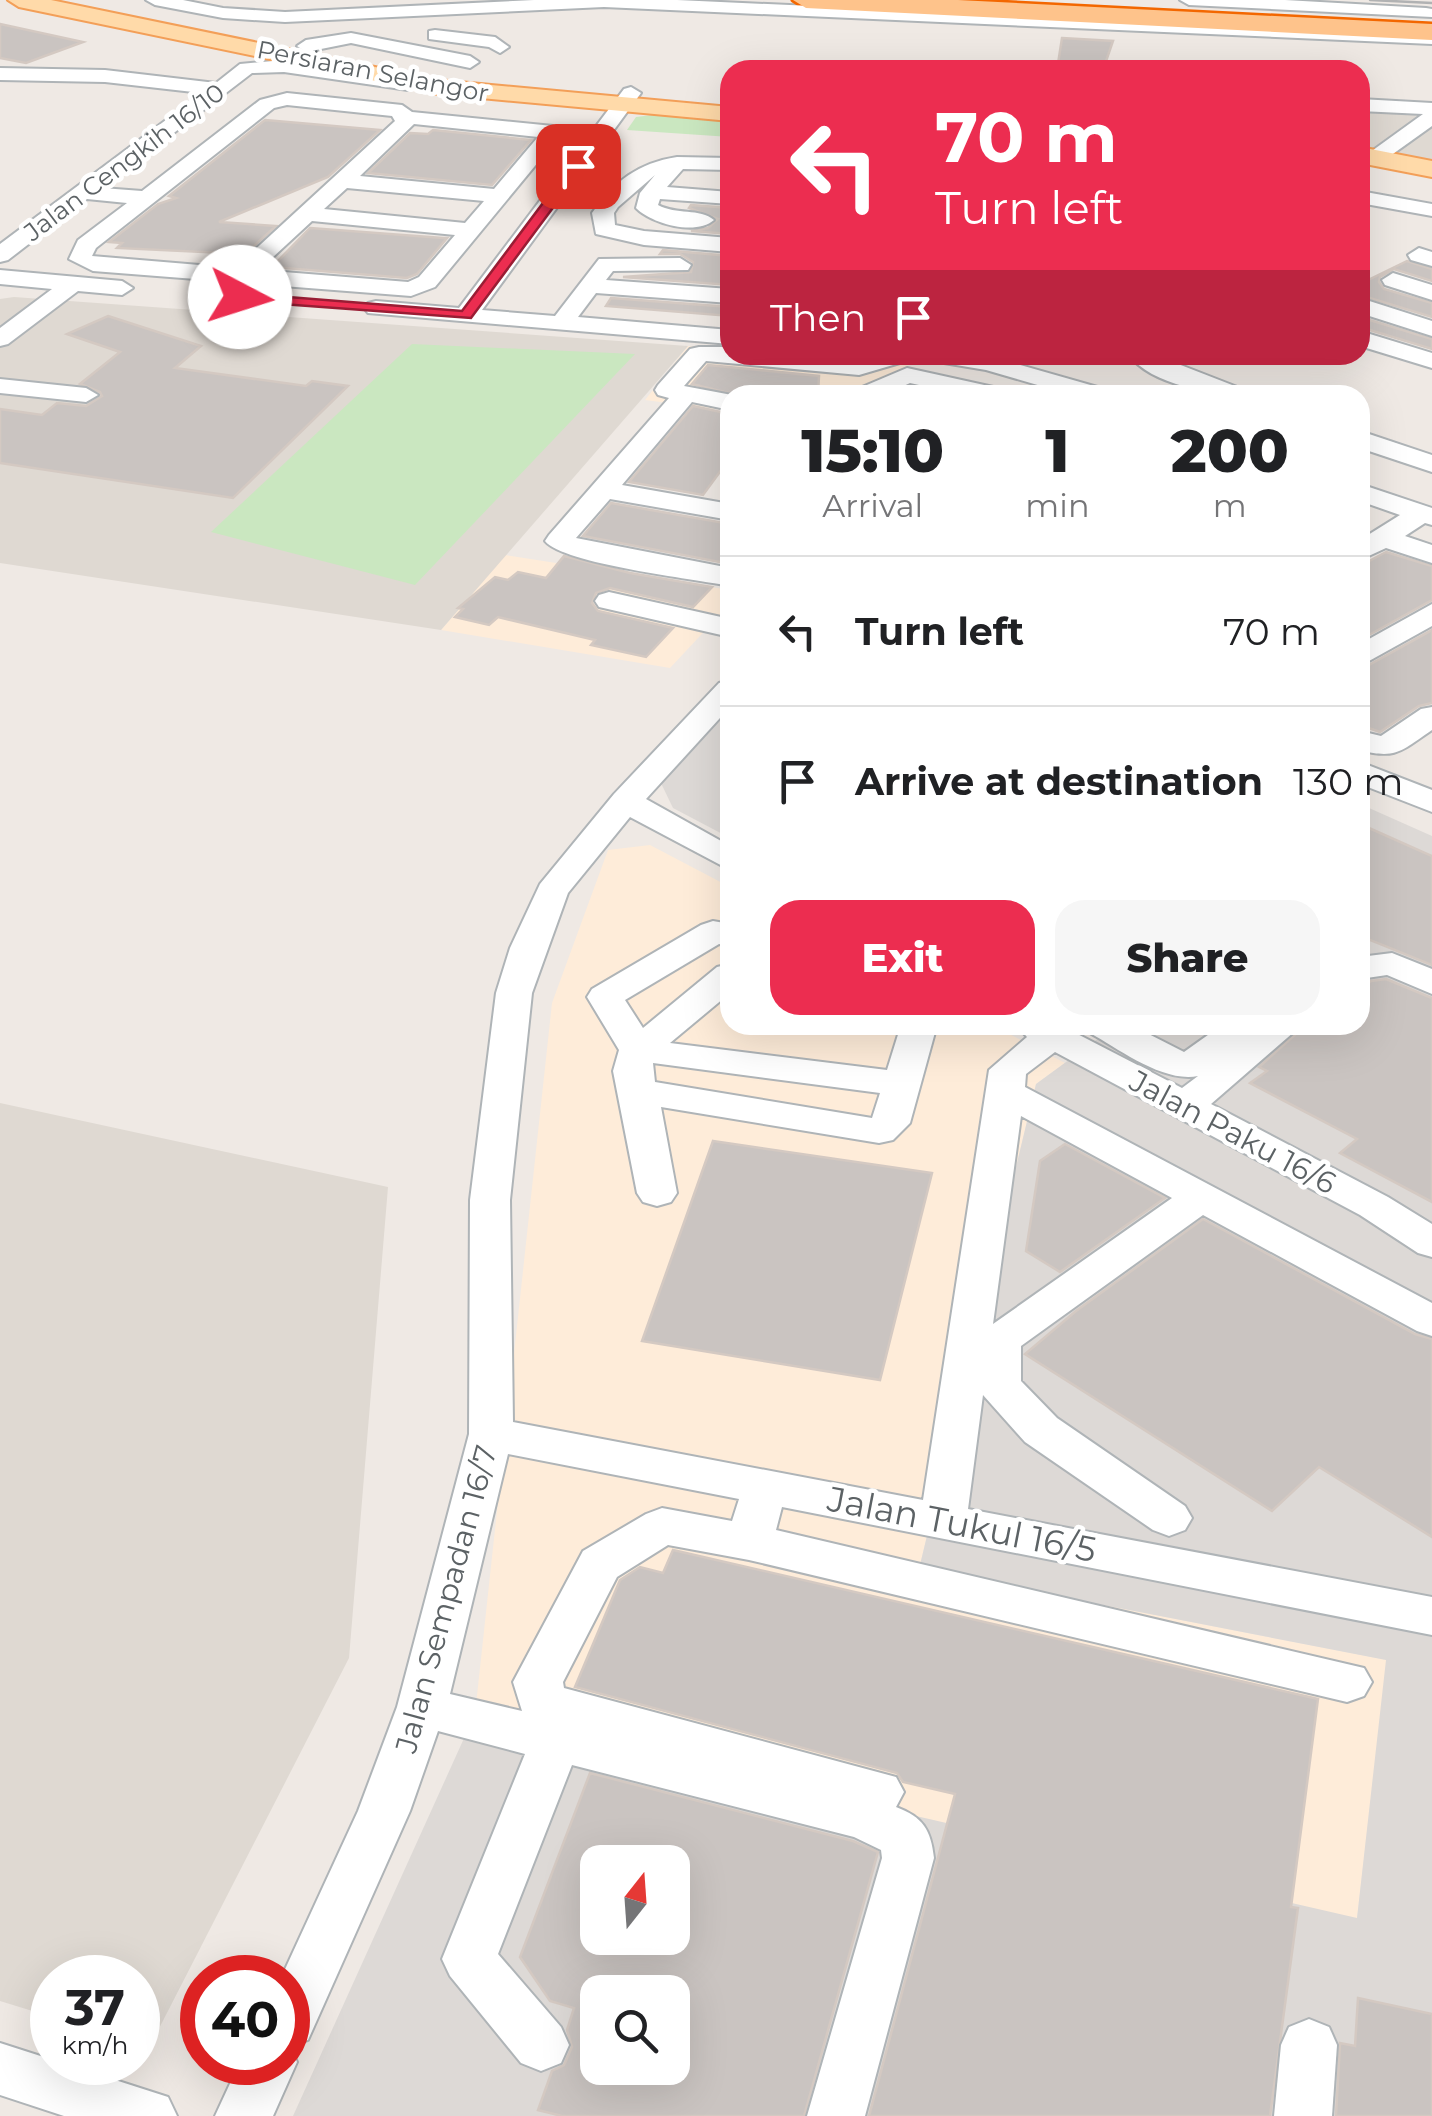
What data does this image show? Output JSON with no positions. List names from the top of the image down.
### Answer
{
  "streets": {
    "main road": ["Persiaran Selangor"],
    "street": [
      "Jalan Cengkih 16/10",
      "Jalan Paku 16/6",
      "Jalan Tukul 16/5",
      "Jalan Sempadan 16/7"
    ]
  },
  "crossings": [
    ["Jalan Tukul 16/5", "Jalan Sempadan 16/7"]
  ],
  "north": "top",
  "page": {
    "turn": ["70 m", "Turn left"],
    "then": "Then",
    "eta": [
      "15:10",
      "Arrival",
      "1",
      "min",
      "200",
      "m"
    ],
    "list": [
      {
        "name": "Turn left",
        "value": "70 m"
      },
      {
        "name": "Arrive at destination",
        "value": "130 m"
      }
    ],
    "buttons": ["Exit", "Share"],
    "speed": "37 km/h",
    "limit": "40"
  }
}
